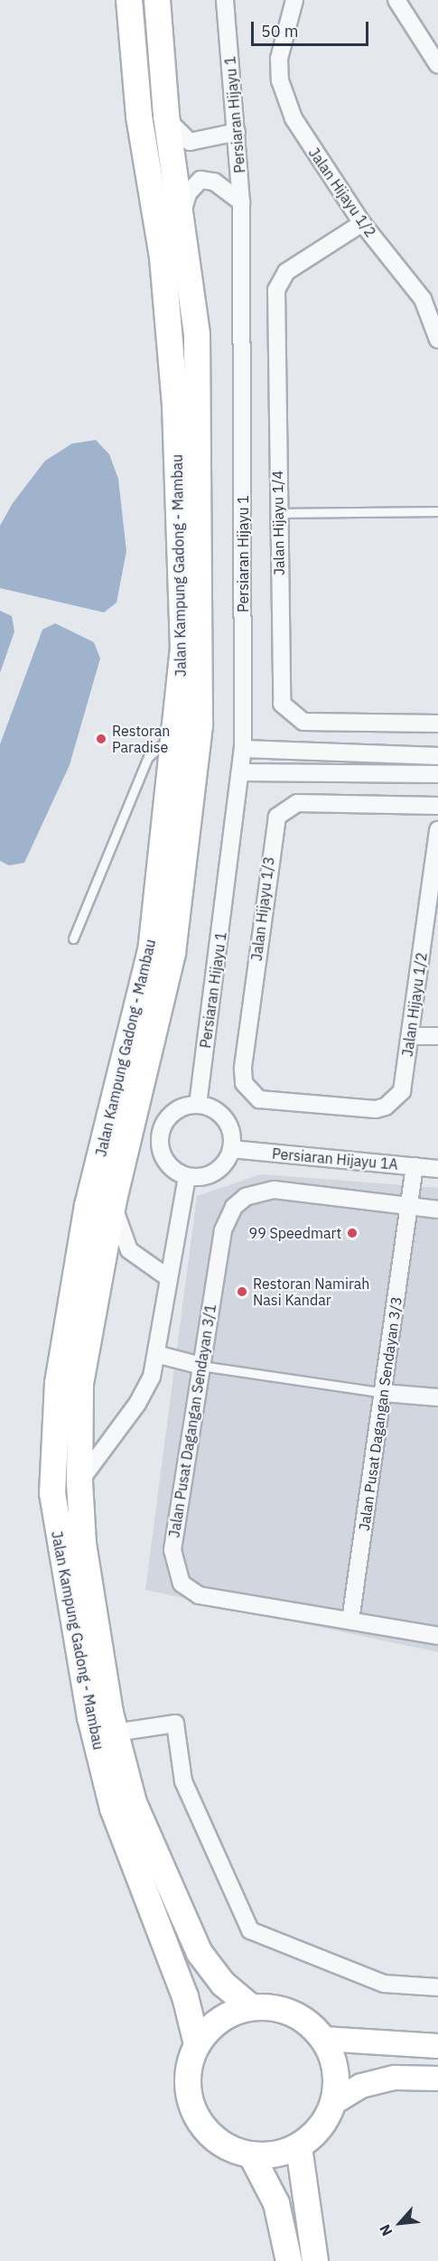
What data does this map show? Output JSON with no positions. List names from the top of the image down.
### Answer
{
  "streets": {
    "main road": ["Jalan Kampung Gadong - Mambau"],
    "street": [
      "Persiaran Hijayu 1",
      "Jalan Hijayu 1/2",
      "Jalan Hijayu 1/4",
      "Jalan Hijayu 1/3",
      "Persiaran Hijayu 1A",
      "Jalan Pusat Dagangan Sendayan 3/3",
      "Jalan Pusat Dagangan Sendayan 3/1"
    ]
  },
  "crossings": [
    ["Persiaran Hijayu 1", "Persiaran Hijayu 1A"],
    ["Jalan Hijayu 1/2", "Jalan Hijayu 1/4"],
    ["Jalan Hijayu 1/2", "Jalan Hijayu 1/3"],
    ["Persiaran Hijayu 1A", "Jalan Pusat Dagangan Sendayan 3/3"],
    ["Jalan Pusat Dagangan Sendayan 3/3", "Jalan Pusat Dagangan Sendayan 3/1"]
  ],
  "places": ["Restoran Paradise", "99 Speedmart", "Restoran Namirah Nasi Kandar"],
  "scale_bar": "50 m",
  "north": "bottom left"
}
